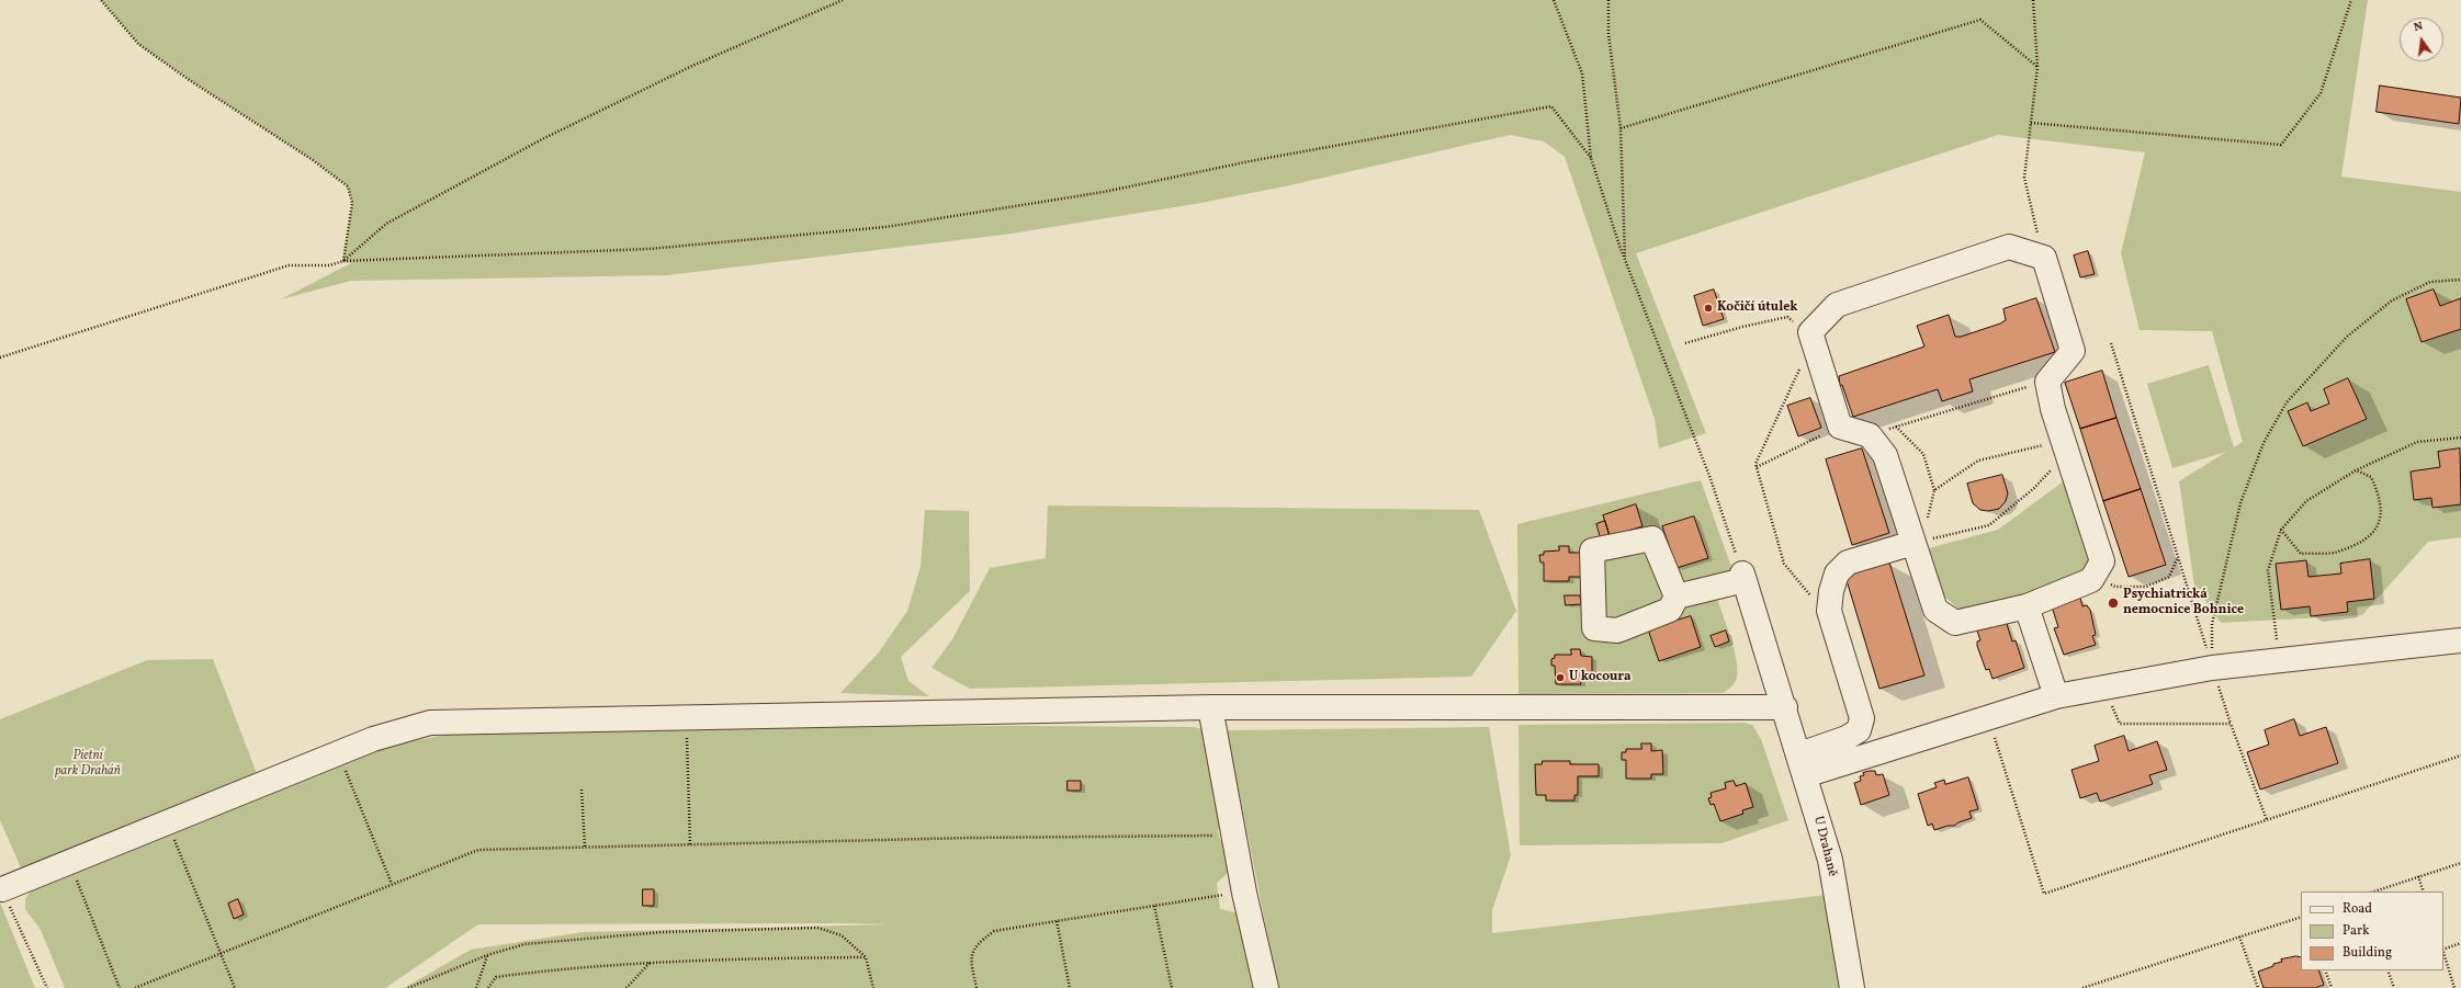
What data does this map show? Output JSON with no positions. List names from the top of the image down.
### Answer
{
  "streets": {
    "street": ["U Drahaně"]
  },
  "parks": ["Pietní park Draháň"],
  "places": ["Kočičí útulek", "Psychiatrická nemocnice Bohnice", "U kocoura"],
  "legend": ["Road", "Park", "Building"],
  "north": "top"
}
